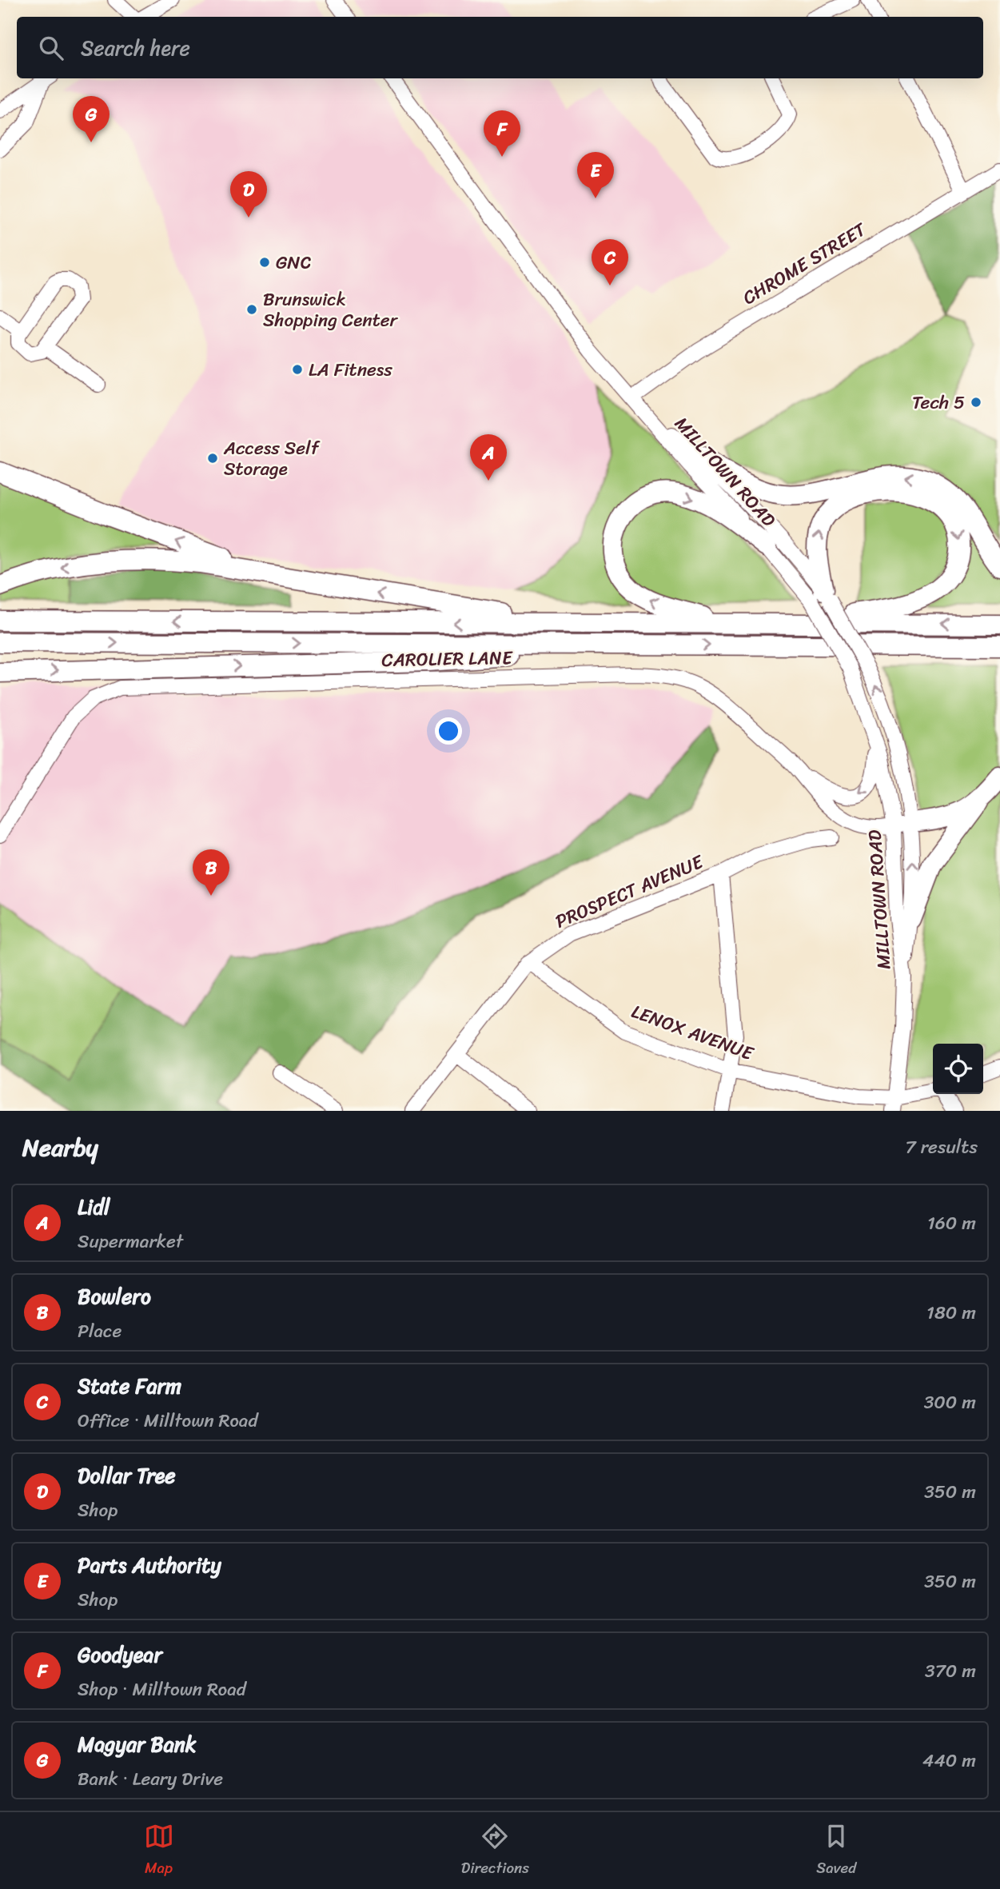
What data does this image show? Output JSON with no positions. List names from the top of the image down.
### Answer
{
  "streets": {
    "street": [
      "CHROME STREET",
      "MILLTOWN ROAD",
      "CAROLIER LANE",
      "PROSPECT AVENUE",
      "LENOX AVENUE"
    ]
  },
  "crossings": [
    ["CHROME STREET", "MILLTOWN ROAD"],
    ["MILLTOWN ROAD", "CAROLIER LANE"],
    ["PROSPECT AVENUE", "LENOX AVENUE"]
  ],
  "places": [
    "GNC",
    "Brunswick Shopping Center",
    "LA Fitness",
    "Tech 5",
    "Access Self Storage"
  ],
  "page": {
    "search": "Search here",
    "pins": [
      "G",
      "F",
      "E",
      "D",
      "C",
      "A",
      "B"
    ],
    "heading": ["Nearby", "7 results"],
    "list": [
      {
        "mark": "A",
        "name": "Lidl",
        "note": "Supermarket",
        "value": "160 m"
      },
      {
        "mark": "B",
        "name": "Bowlero",
        "note": "Place",
        "value": "180 m"
      },
      {
        "mark": "C",
        "name": "State Farm",
        "note": "Office · Milltown Road",
        "value": "300 m"
      },
      {
        "mark": "D",
        "name": "Dollar Tree",
        "note": "Shop",
        "value": "350 m"
      },
      {
        "mark": "E",
        "name": "Parts Authority",
        "note": "Shop",
        "value": "350 m"
      },
      {
        "mark": "F",
        "name": "Goodyear",
        "note": "Shop · Milltown Road",
        "value": "370 m"
      },
      {
        "mark": "G",
        "name": "Magyar Bank",
        "note": "Bank · Leary Drive",
        "value": "440 m"
      }
    ],
    "nav": ["Map", "Directions", "Saved"]
  }
}
